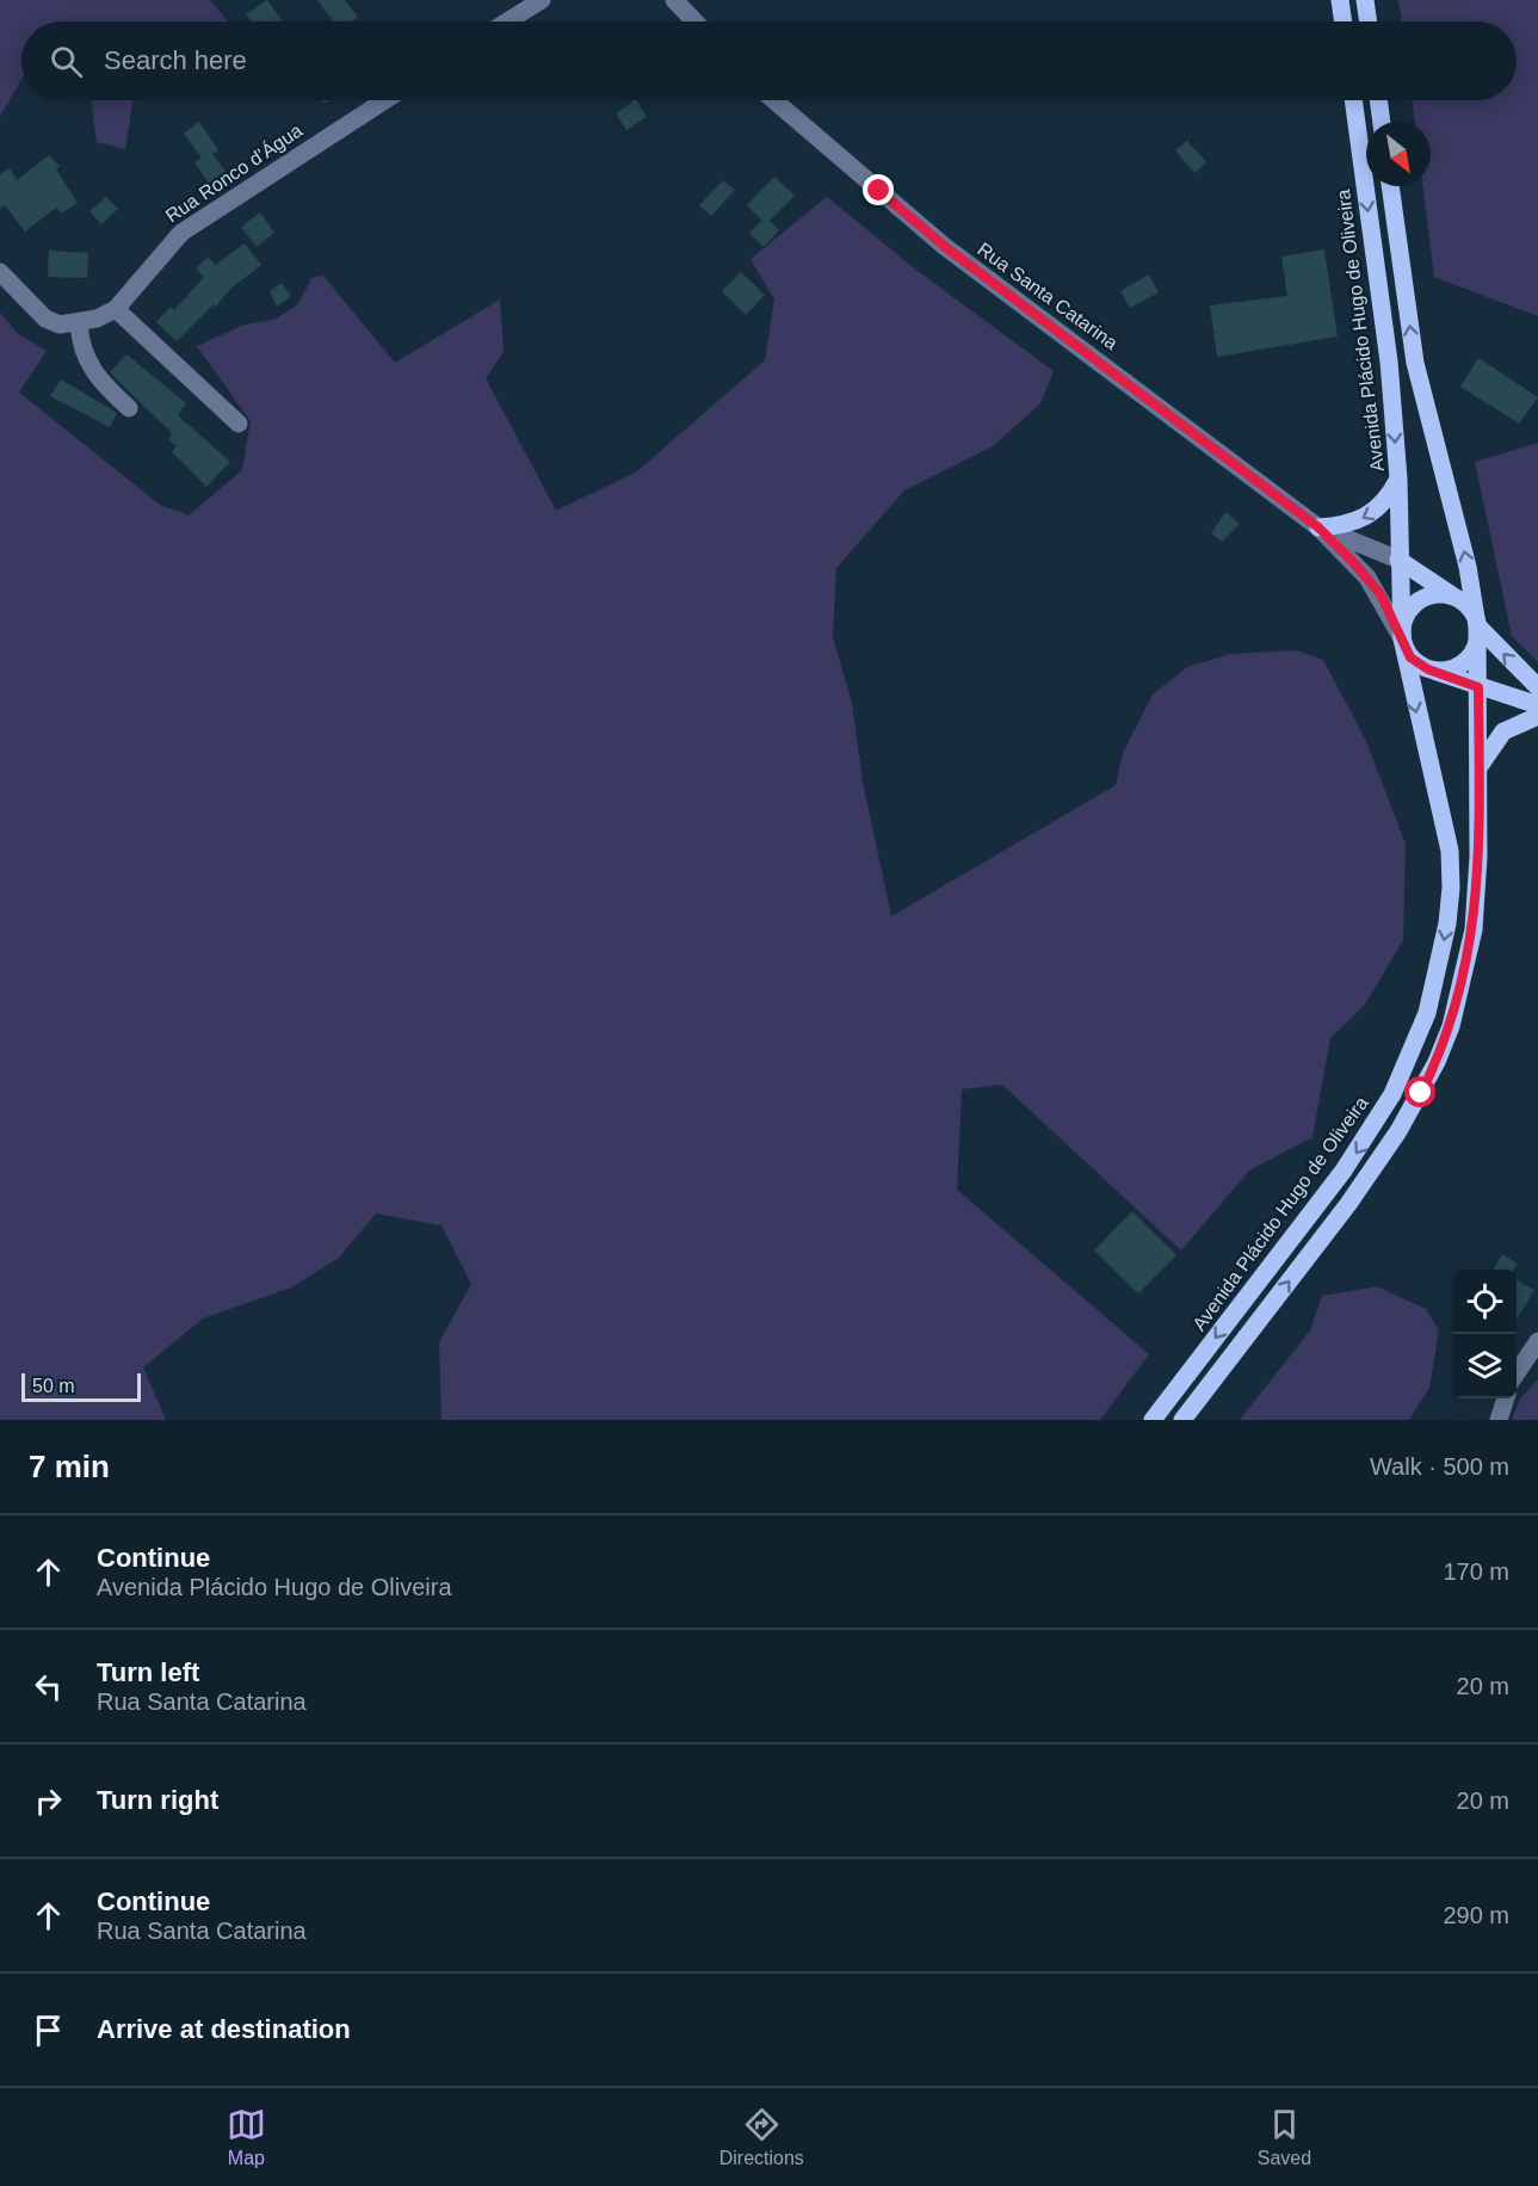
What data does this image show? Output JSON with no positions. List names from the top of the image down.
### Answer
{
  "streets": {
    "main road": ["Rua Santa Catarina", "Avenida Plácido Hugo de Oliveira"],
    "street": ["Rua Ronco d’Água"]
  },
  "crossings": [
    ["Rua Santa Catarina", "Avenida Plácido Hugo de Oliveira"]
  ],
  "scale_bar": "50 m",
  "north": "bottom right",
  "page": {
    "search": "Search here",
    "scale": "50 m",
    "heading": ["7 min", "Walk · 500 m"],
    "list": [
      ["Continue", "Avenida Plácido Hugo de Oliveira", "170 m"],
      ["Turn left", "Rua Santa Catarina", "20 m"],
      ["Turn right", "20 m"],
      ["Continue", "Rua Santa Catarina", "290 m"],
      "Arrive at destination"
    ],
    "nav": ["Map", "Directions", "Saved"]
  }
}
